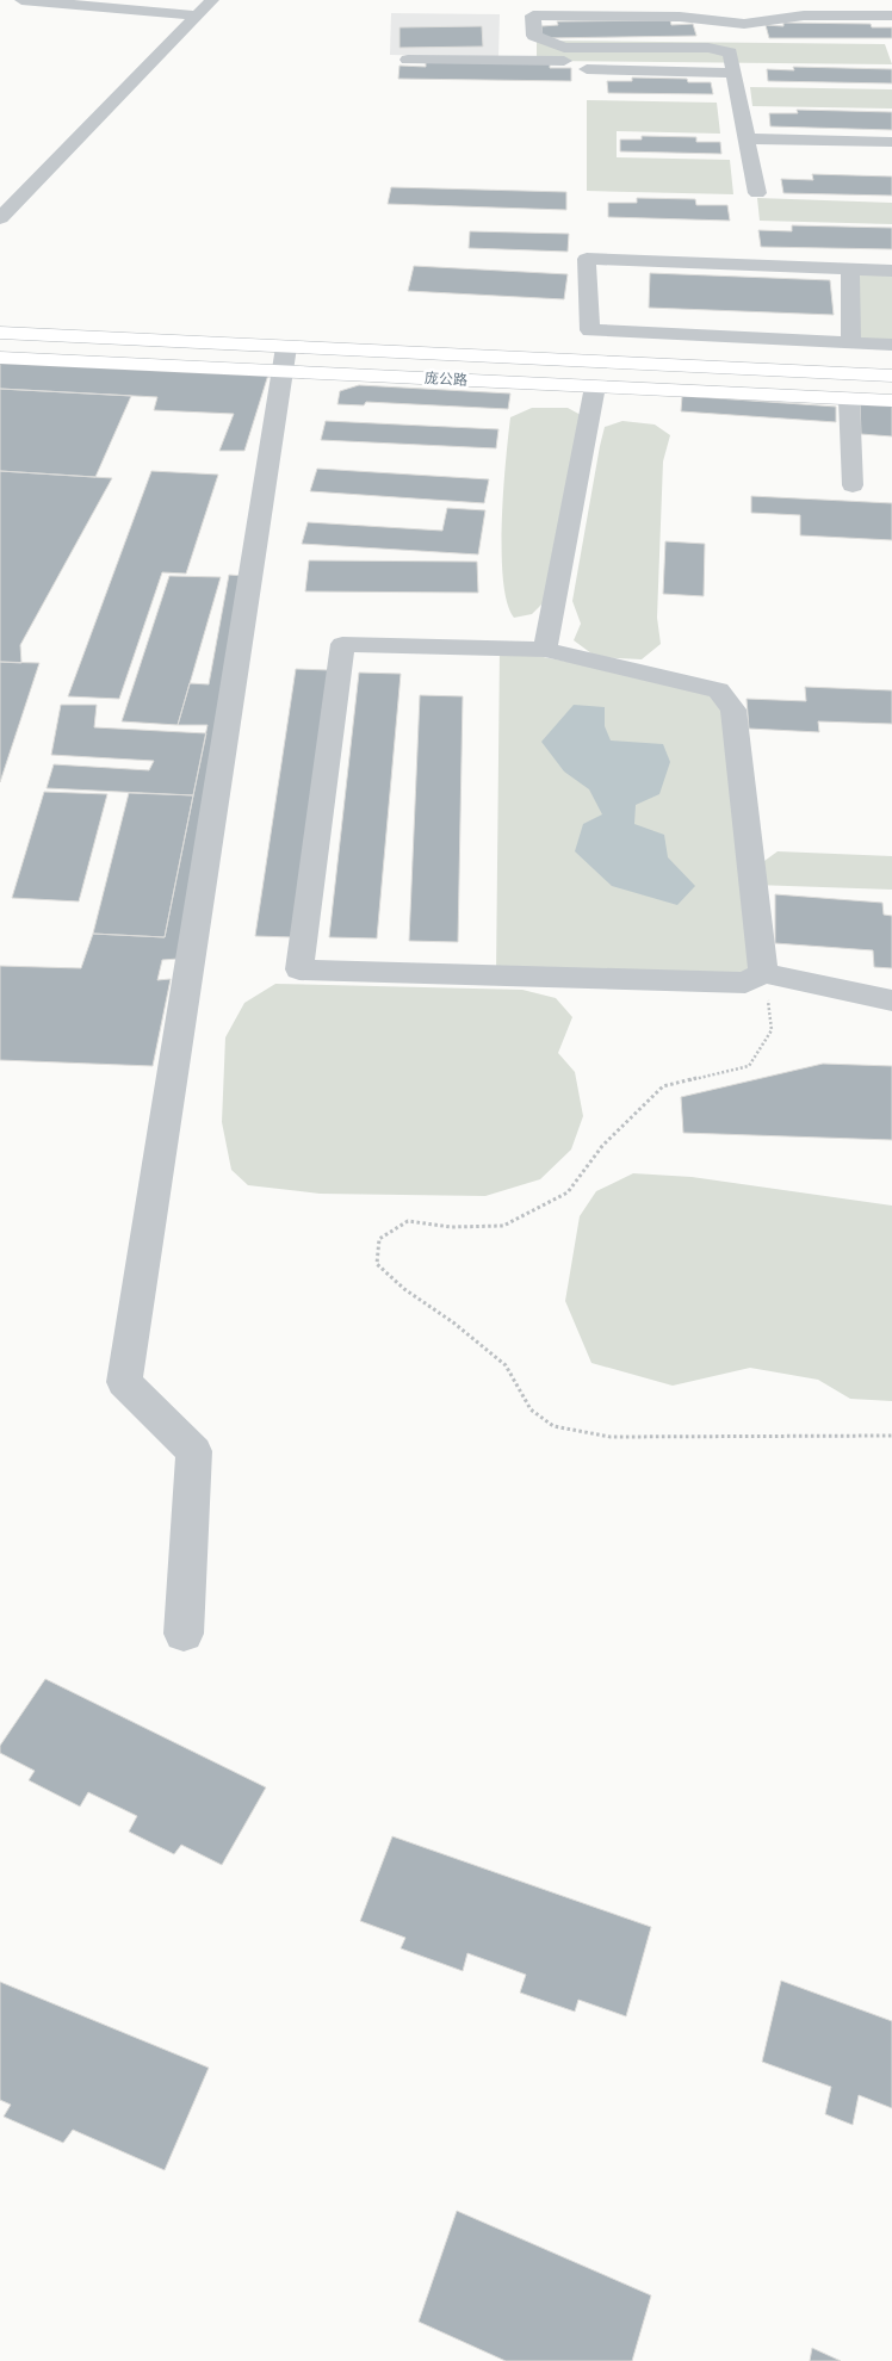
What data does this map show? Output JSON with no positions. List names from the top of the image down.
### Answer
{
  "streets": {
    "main road": ["庞公路"]
  }
}
